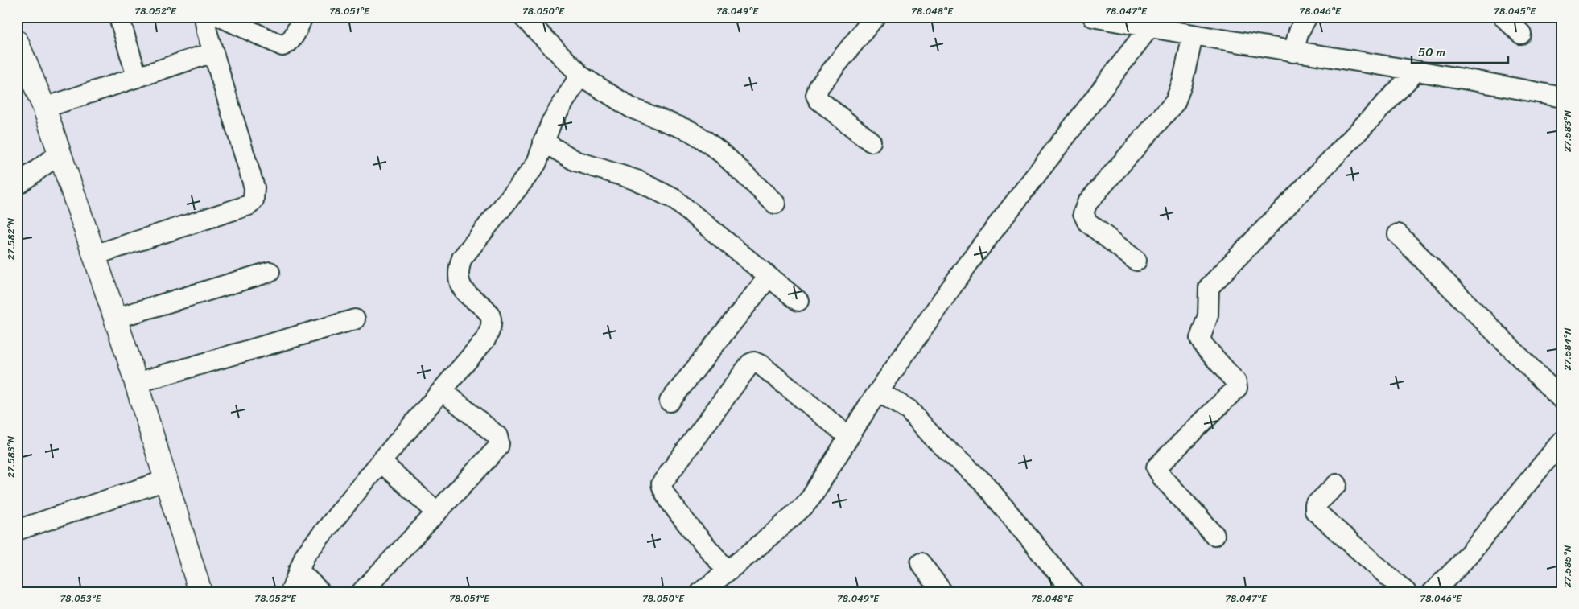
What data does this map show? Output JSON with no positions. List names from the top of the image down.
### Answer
{
  "scale_bar": "50 m",
  "coordinates": [
    "78.052°E",
    "78.051°E",
    "78.050°E",
    "78.049°E",
    "78.048°E",
    "78.047°E",
    "78.046°E",
    "78.045°E",
    "27.583°N",
    "27.582°N",
    "27.584°N",
    "27.585°N",
    "78.053°E"
  ]
}
